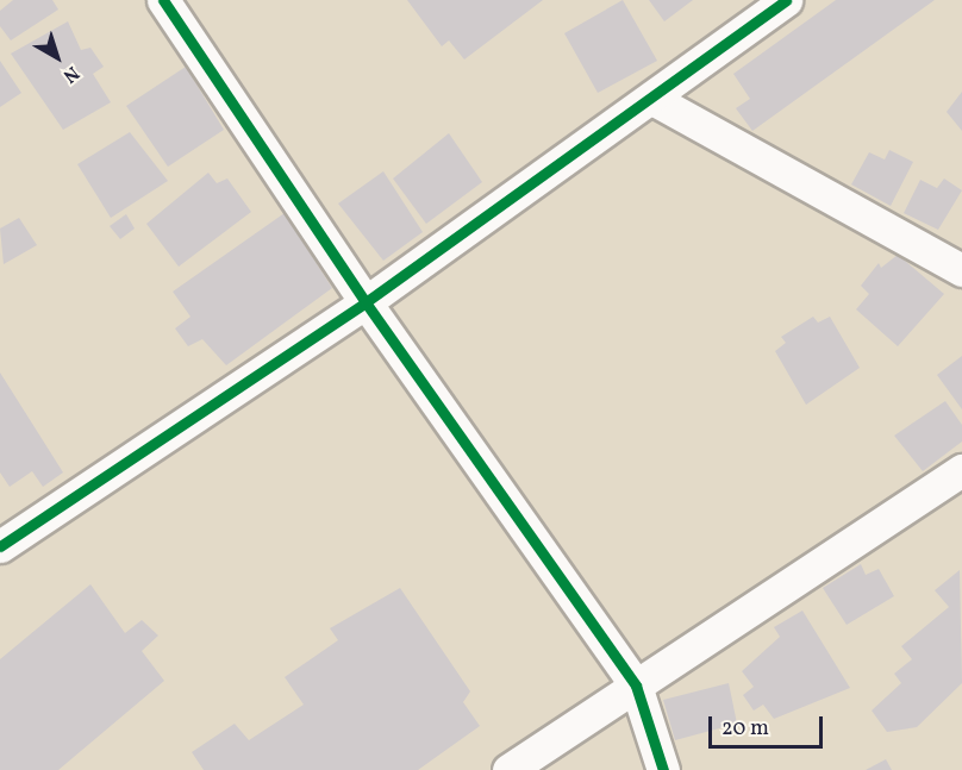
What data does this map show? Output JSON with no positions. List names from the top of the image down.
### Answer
{
  "scale_bar": "20 m",
  "north": "bottom right"
}
